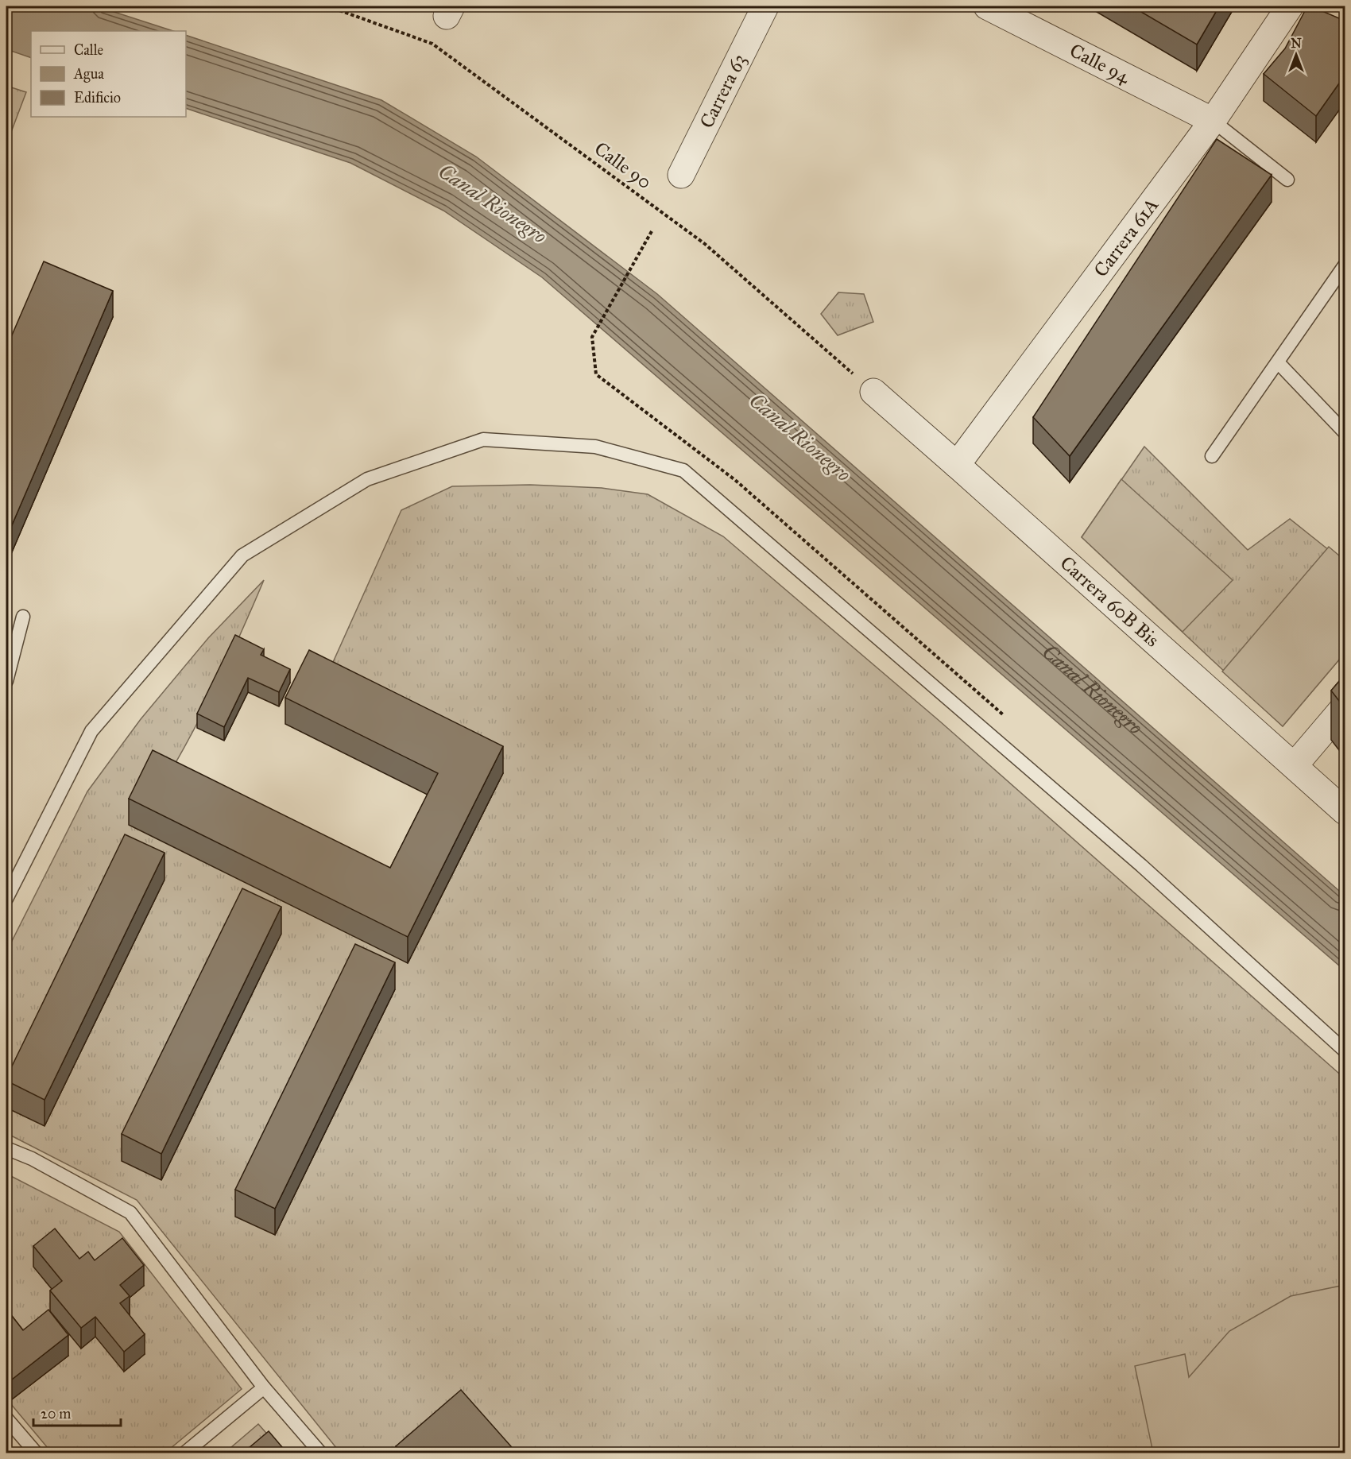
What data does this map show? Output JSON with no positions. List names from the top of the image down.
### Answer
{
  "streets": {
    "street": [
      "Calle 94",
      "Carrera 63",
      "Carrera 61A",
      "Carrera 60B Bis"
    ],
    "path": ["Calle 90"]
  },
  "crossings": [
    ["Calle 94", "Carrera 61A"],
    ["Calle 90", "Carrera 60B Bis"],
    ["Carrera 61A", "Carrera 60B Bis"]
  ],
  "water": ["Canal Rionegro"],
  "legend": ["Calle", "Agua", "Edificio"],
  "scale_bar": "20 m",
  "north": "top"
}
